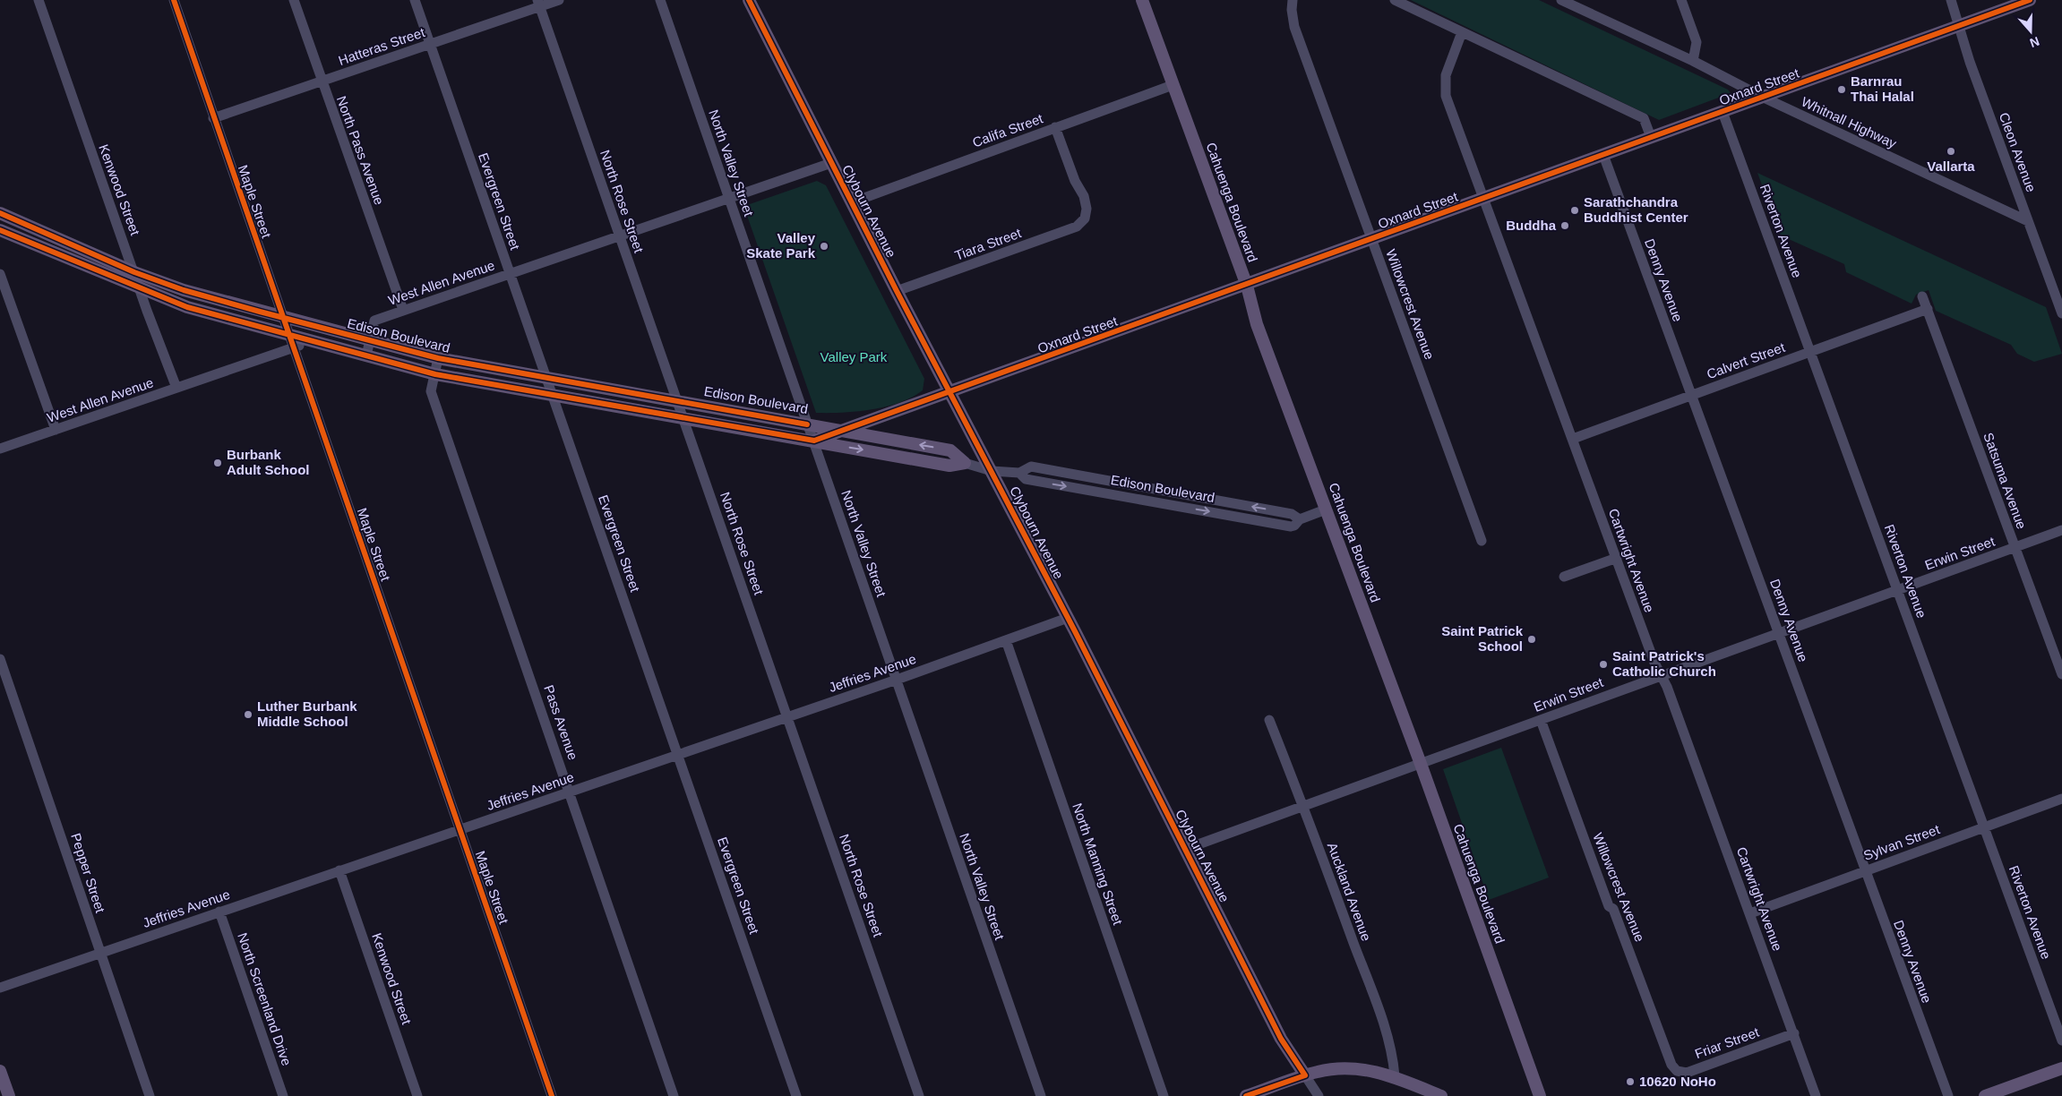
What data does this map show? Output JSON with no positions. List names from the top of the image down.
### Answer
{
  "streets": {
    "main road": [
      "Oxnard Street",
      "Cahuenga Boulevard",
      "Clybourn Avenue",
      "Edison Boulevard"
    ],
    "street": [
      "Hatteras Street",
      "Whitnall Highway",
      "Califa Street",
      "North Pass Avenue",
      "Cleon Avenue",
      "North Valley Street",
      "Kenwood Street",
      "Maple Street",
      "Evergreen Street",
      "North Rose Street",
      "Riverton Avenue",
      "Tiara Street",
      "Denny Avenue",
      "West Allen Avenue",
      "Willowcrest Avenue",
      "Calvert Street",
      "Satsuma Avenue",
      "Erwin Street",
      "Cartwright Avenue",
      "Jeffries Avenue",
      "Pass Avenue",
      "Sylvan Street",
      "North Manning Street",
      "Pepper Street",
      "Auckland Avenue",
      "North Screenland Drive",
      "Friar Street"
    ]
  },
  "crossings": [
    ["Hatteras Street", "North Pass Avenue"],
    ["Hatteras Street", "Maple Street"],
    ["Hatteras Street", "Evergreen Street"],
    ["Hatteras Street", "North Rose Street"],
    ["Oxnard Street", "Whitnall Highway"],
    ["Oxnard Street", "Cleon Avenue"],
    ["Oxnard Street", "North Valley Street"],
    ["Oxnard Street", "Cahuenga Boulevard"],
    ["Oxnard Street", "Clybourn Avenue"],
    ["Oxnard Street", "Riverton Avenue"],
    ["Oxnard Street", "Denny Avenue"],
    ["Oxnard Street", "Willowcrest Avenue"],
    ["Oxnard Street", "Edison Boulevard"],
    ["Oxnard Street", "Cartwright Avenue"],
    ["Whitnall Highway", "Cleon Avenue"],
    ["Califa Street", "Cahuenga Boulevard"],
    ["Califa Street", "Clybourn Avenue"],
    ["Califa Street", "Tiara Street"],
    ["North Pass Avenue", "West Allen Avenue"],
    ["North Valley Street", "West Allen Avenue"],
    ["North Valley Street", "Edison Boulevard"],
    ["North Valley Street", "Jeffries Avenue"],
    ["Kenwood Street", "West Allen Avenue"],
    ["Kenwood Street", "Edison Boulevard"],
    ["Kenwood Street", "Jeffries Avenue"],
    ["Maple Street", "West Allen Avenue"],
    ["Maple Street", "Edison Boulevard"],
    ["Maple Street", "Jeffries Avenue"],
    ["Evergreen Street", "West Allen Avenue"],
    ["Evergreen Street", "Edison Boulevard"],
    ["Evergreen Street", "Jeffries Avenue"],
    ["North Rose Street", "West Allen Avenue"],
    ["North Rose Street", "Edison Boulevard"],
    ["North Rose Street", "Jeffries Avenue"],
    ["Cahuenga Boulevard", "Edison Boulevard"],
    ["Cahuenga Boulevard", "Erwin Street"],
    ["Clybourn Avenue", "Tiara Street"],
    ["Clybourn Avenue", "West Allen Avenue"],
    ["Clybourn Avenue", "Edison Boulevard"],
    ["Clybourn Avenue", "Erwin Street"],
    ["Clybourn Avenue", "Jeffries Avenue"],
    ["Riverton Avenue", "Calvert Street"],
    ["Riverton Avenue", "Erwin Street"],
    ["Riverton Avenue", "Sylvan Street"],
    ["Denny Avenue", "Calvert Street"],
    ["Denny Avenue", "Erwin Street"],
    ["Denny Avenue", "Sylvan Street"],
    ["West Allen Avenue", "Edison Boulevard"],
    ["Willowcrest Avenue", "Erwin Street"],
    ["Willowcrest Avenue", "Friar Street"],
    ["Edison Boulevard", "Pass Avenue"],
    ["Calvert Street", "Satsuma Avenue"],
    ["Calvert Street", "Cartwright Avenue"],
    ["Satsuma Avenue", "Erwin Street"],
    ["Erwin Street", "Cartwright Avenue"],
    ["Erwin Street", "Auckland Avenue"],
    ["Cartwright Avenue", "Sylvan Street"],
    ["Cartwright Avenue", "Friar Street"],
    ["Jeffries Avenue", "Pass Avenue"],
    ["Jeffries Avenue", "North Manning Street"],
    ["Jeffries Avenue", "Pepper Street"],
    ["Jeffries Avenue", "North Screenland Drive"]
  ],
  "parks": ["Valley Park"],
  "places": [
    "Barnrau Thai Halal",
    "Vallarta",
    "Sarathchandra Buddhist Center",
    "Buddha",
    "Valley Skate Park",
    "Burbank Adult School",
    "Saint Patrick School",
    "Saint Patrick's Catholic Church",
    "Luther Burbank Middle School",
    "10620 NoHo"
  ],
  "north": "bottom"
}
